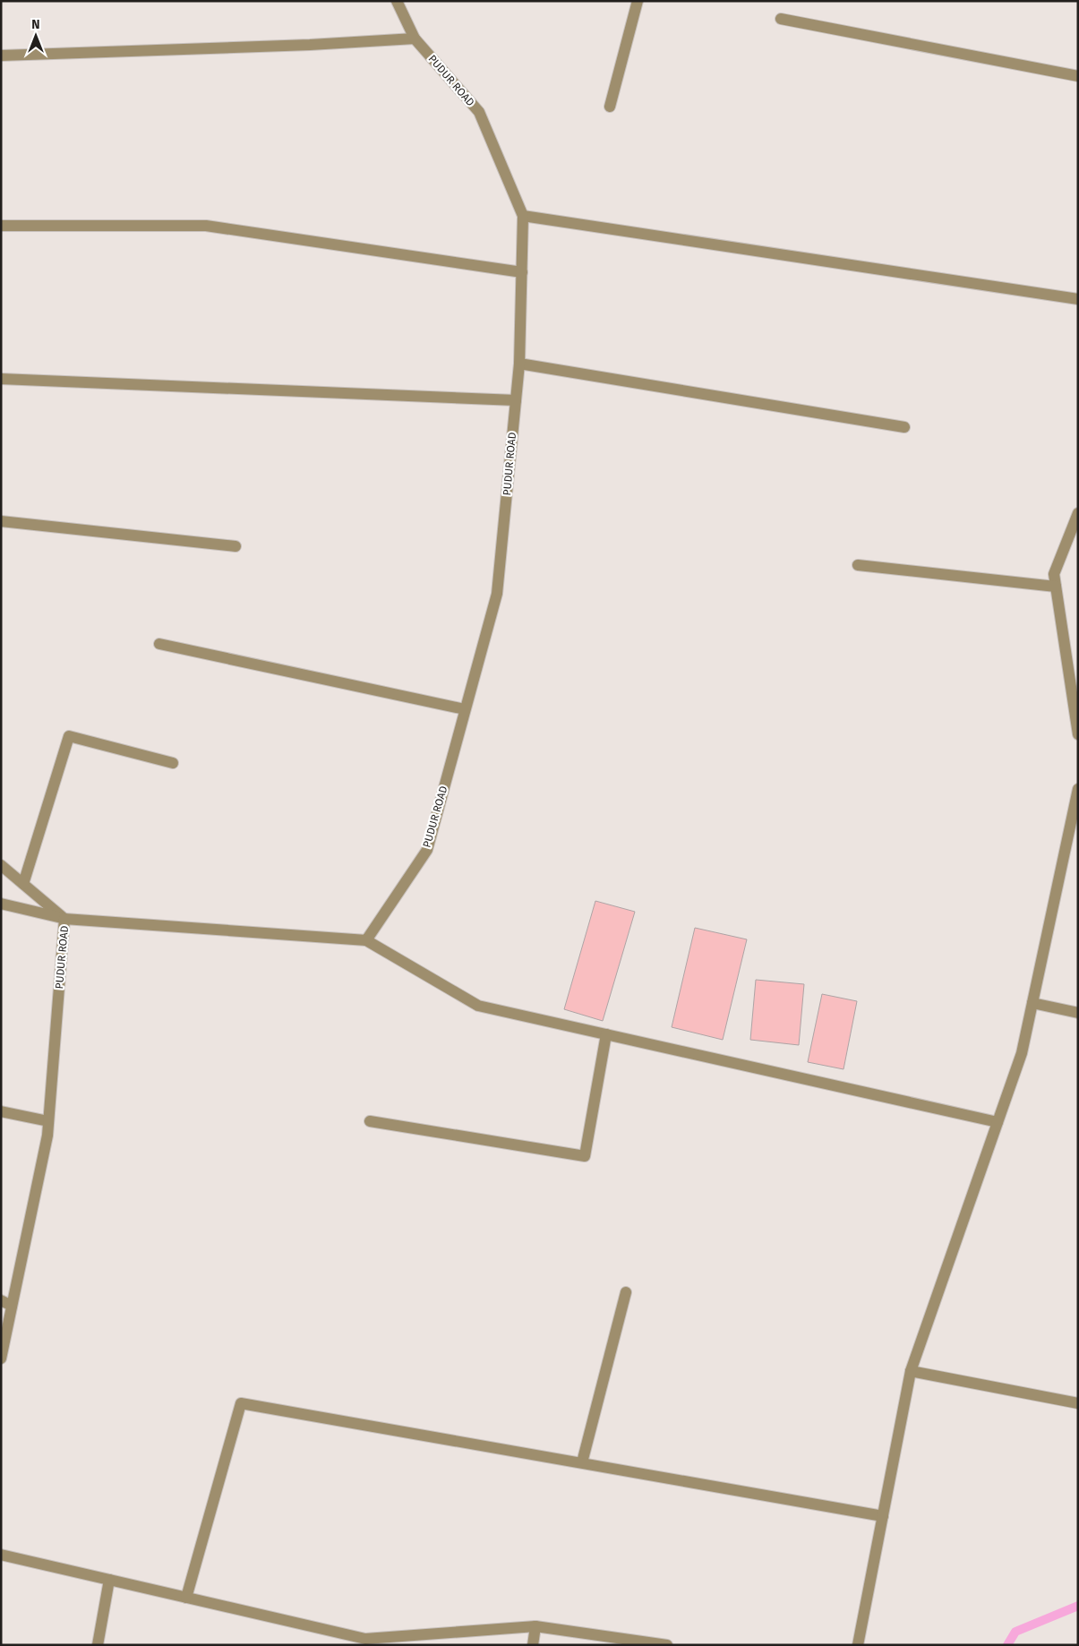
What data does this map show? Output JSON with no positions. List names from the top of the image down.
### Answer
{
  "streets": {
    "street": ["PUDUR ROAD"]
  },
  "north": "top"
}
